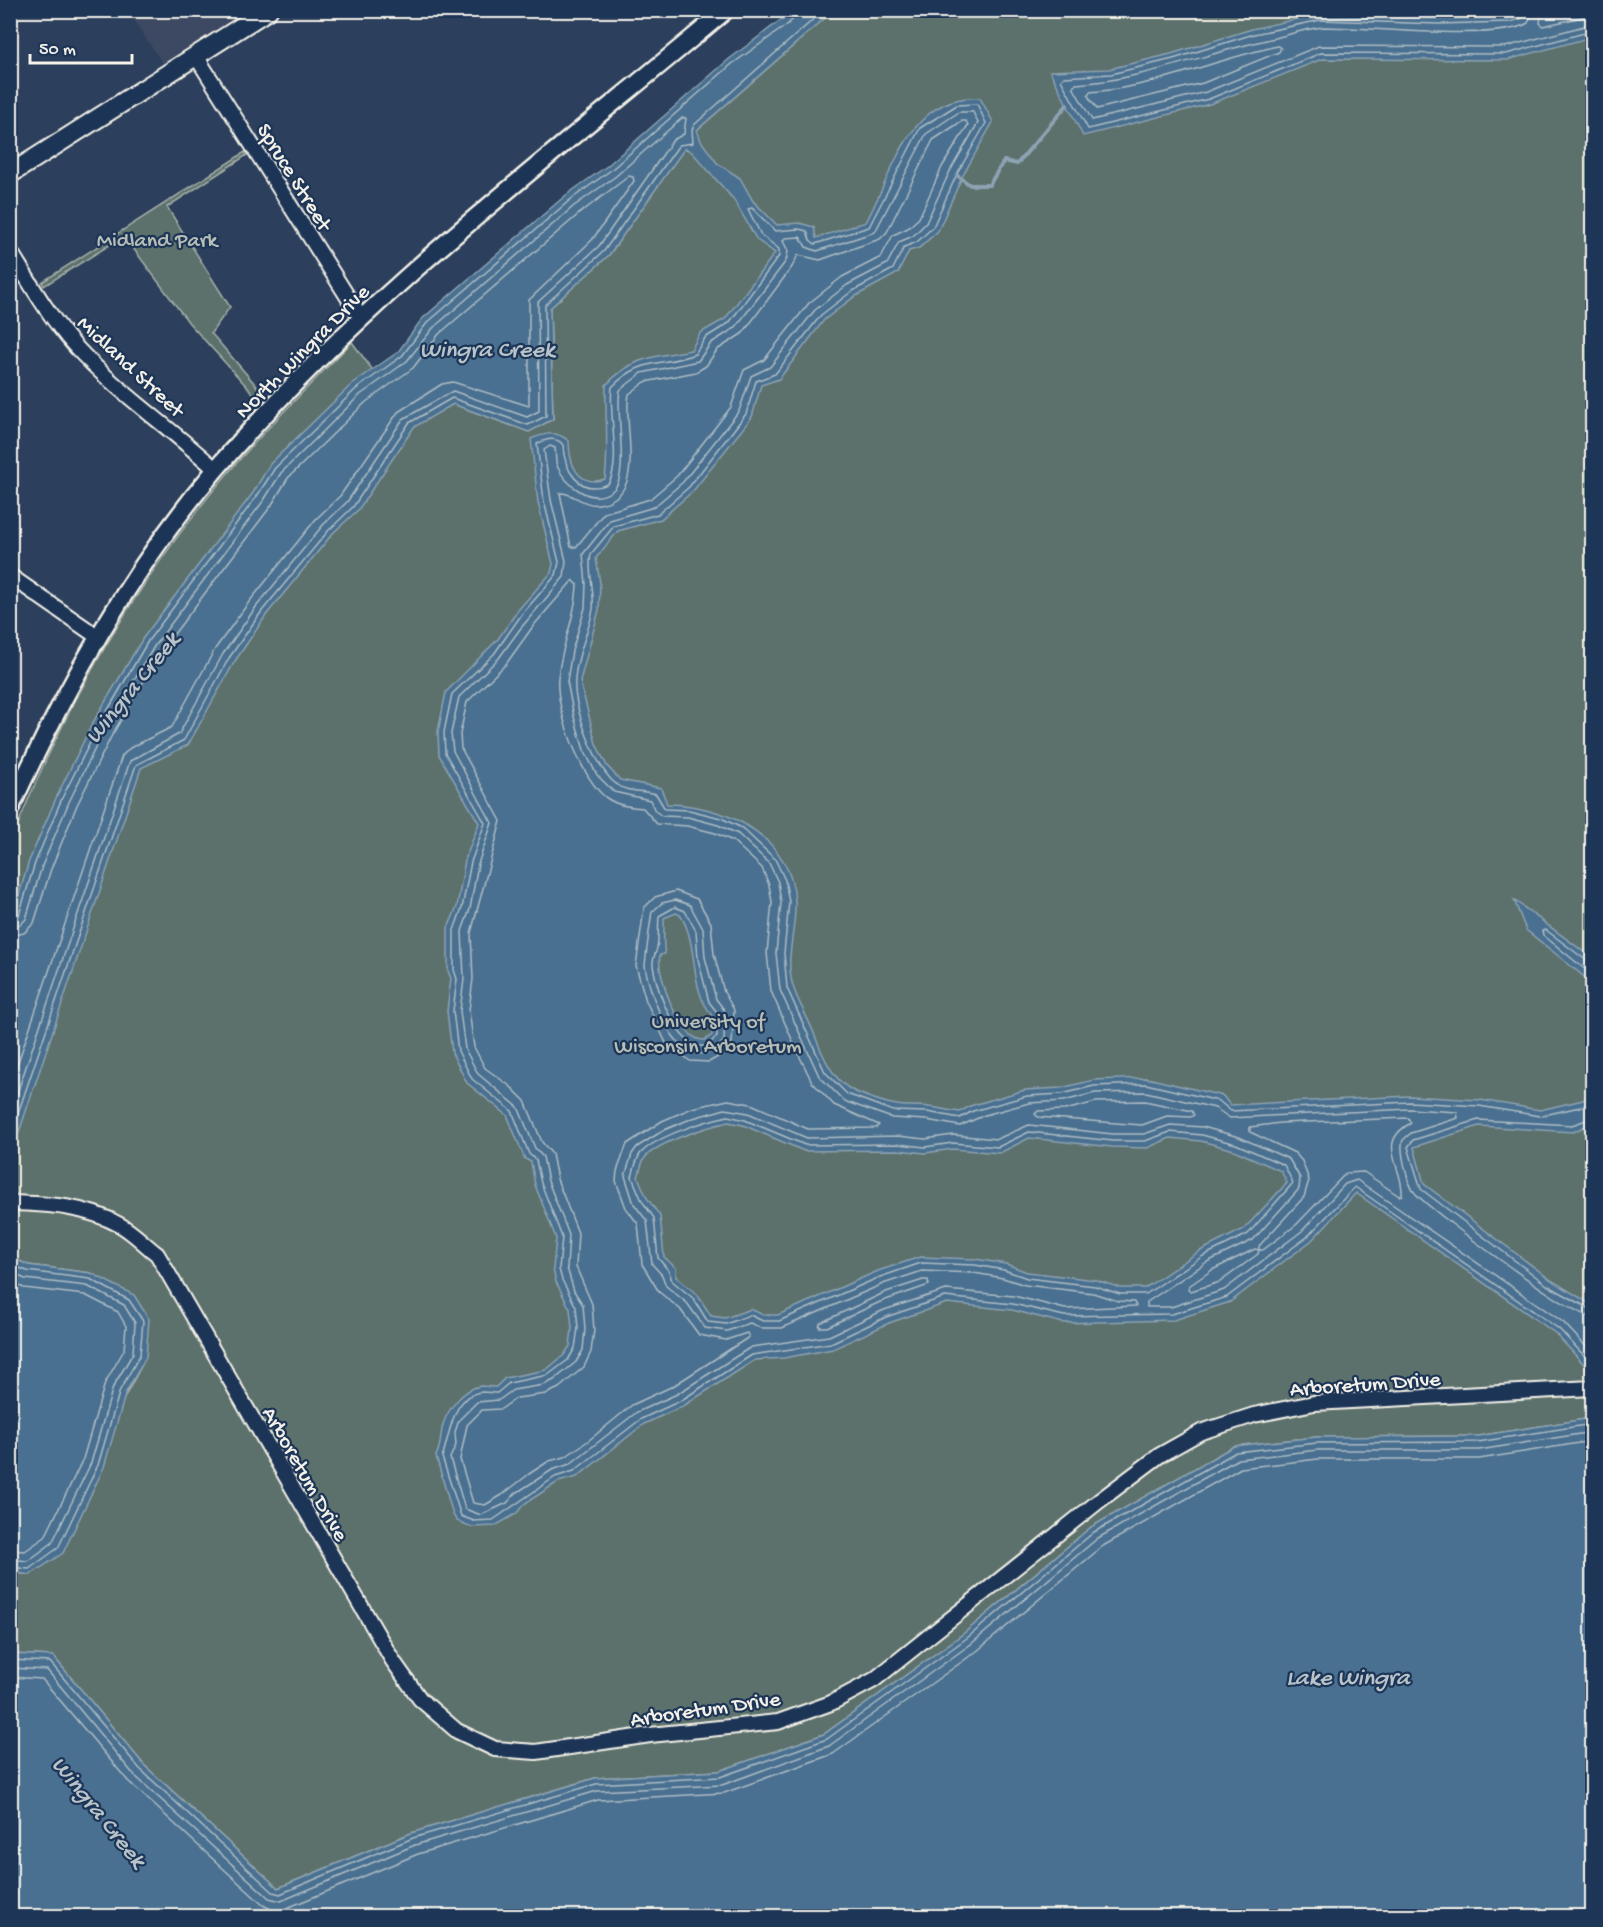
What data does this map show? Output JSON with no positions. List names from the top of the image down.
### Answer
{
  "streets": {
    "street": [
      "Spruce Street",
      "North Wingra Drive",
      "Midland Street",
      "Arboretum Drive"
    ]
  },
  "crossings": [
    ["Spruce Street", "North Wingra Drive"],
    ["North Wingra Drive", "Midland Street"]
  ],
  "water": ["Wingra Creek", "Lake Wingra"],
  "parks": ["Midland Park", "University of Wisconsin Arboretum"],
  "scale_bar": "50 m"
}
